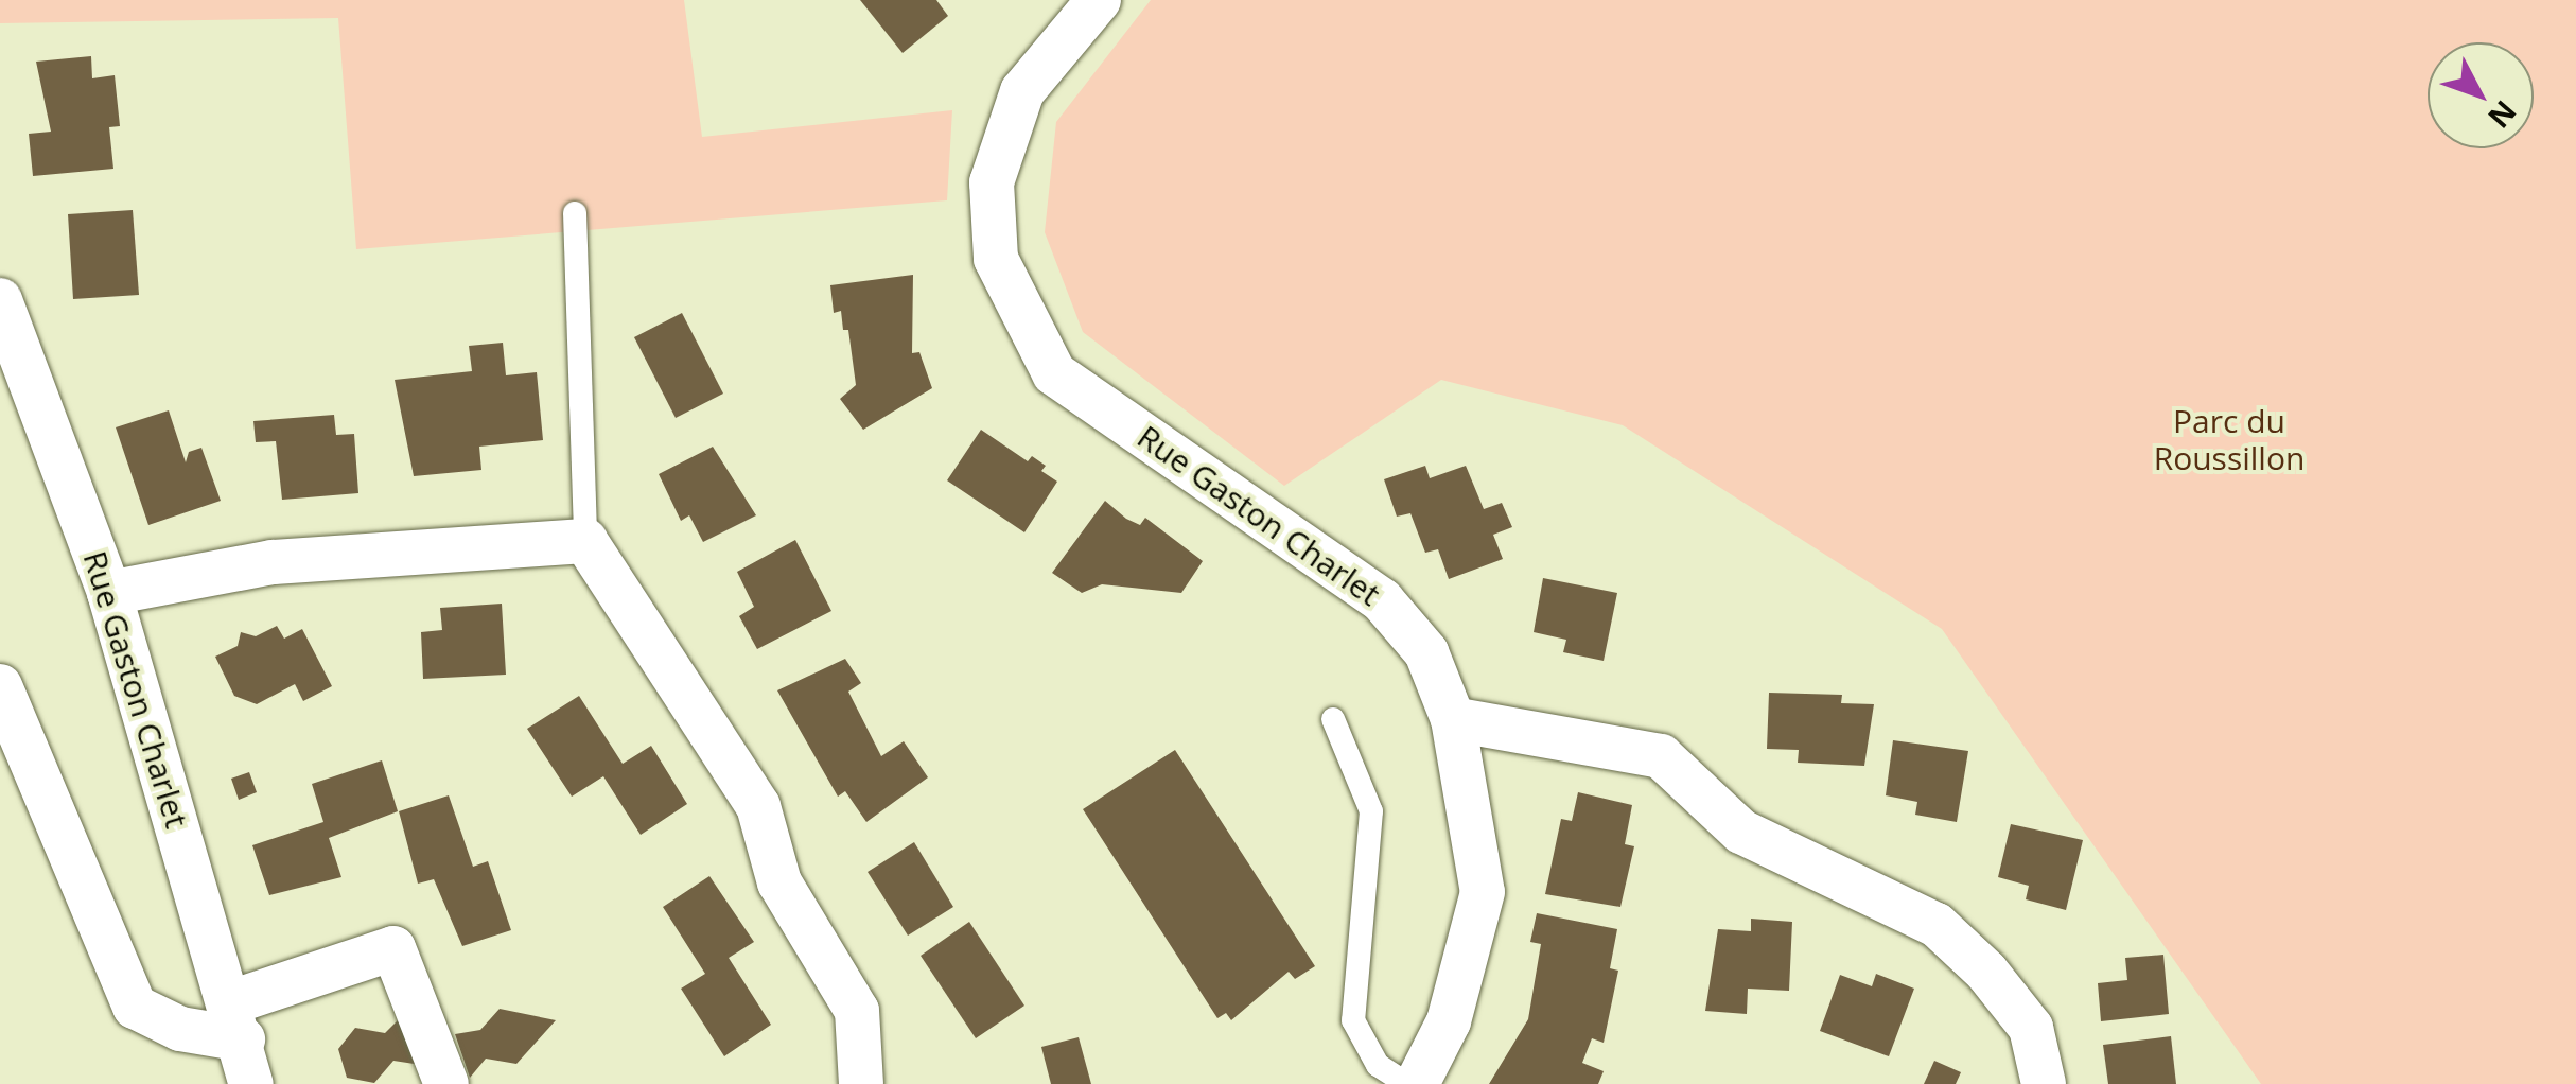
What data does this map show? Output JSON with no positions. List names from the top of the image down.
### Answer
{
  "streets": {
    "street": ["Rue Gaston Charlet"]
  },
  "parks": ["Parc du Roussillon"],
  "north": "bottom right"
}
